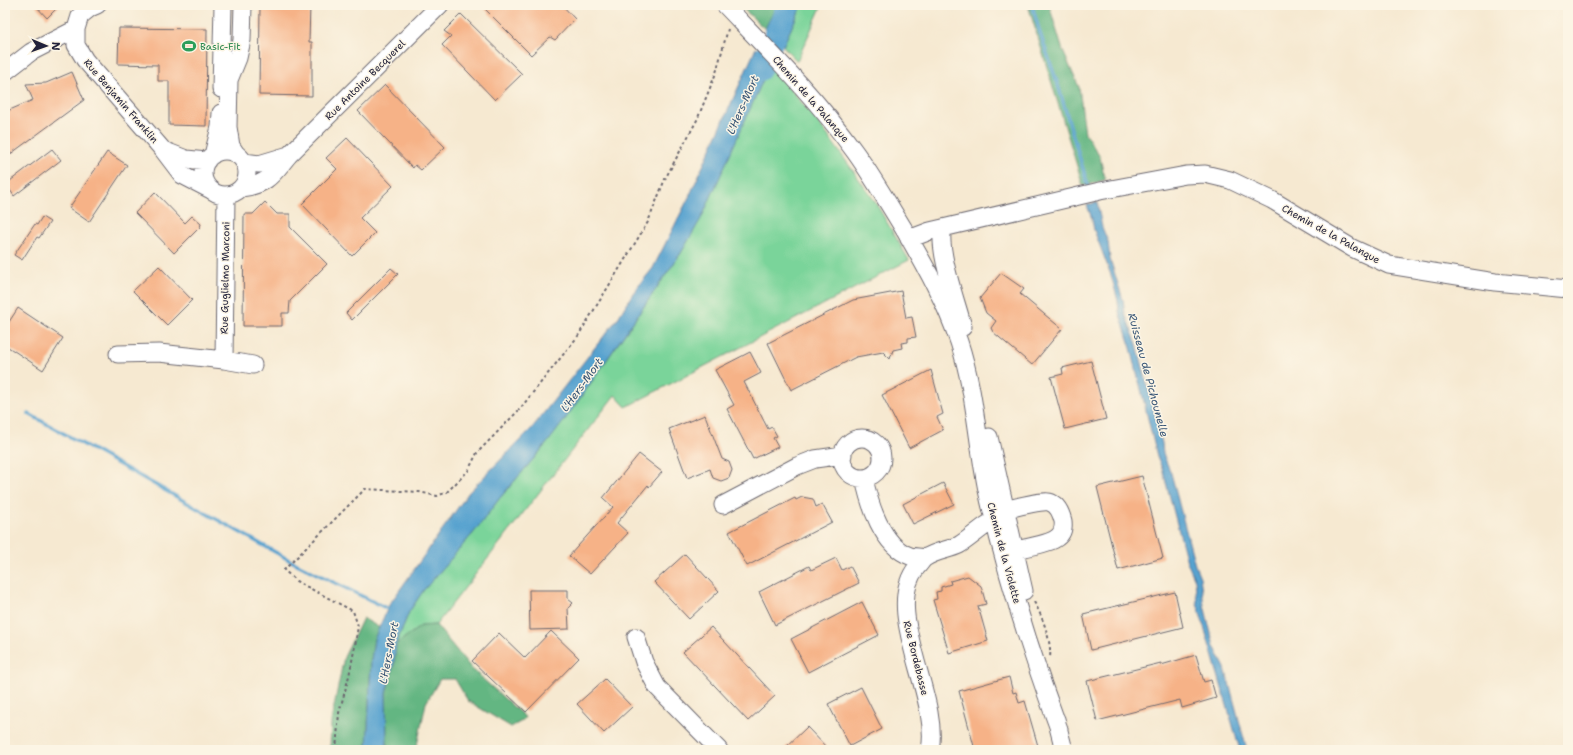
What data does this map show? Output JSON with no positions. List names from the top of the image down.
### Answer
{
  "streets": {
    "street": [
      "Rue Antoine Becquerel",
      "Chemin de la Palanque",
      "Rue Benjamin Franklin",
      "Rue Guglielmo Marconi",
      "Chemin de la Violette",
      "Rue Bordebasse"
    ]
  },
  "crossings": [
    ["Rue Antoine Becquerel", "Rue Benjamin Franklin"],
    ["Rue Antoine Becquerel", "Rue Guglielmo Marconi"],
    ["Chemin de la Palanque", "Chemin de la Violette"],
    ["Rue Benjamin Franklin", "Rue Guglielmo Marconi"]
  ],
  "water": ["L'Hers-Mort", "Ruisseau de Pichounelle"],
  "places": {
    "sports": ["Basic-Fit"]
  },
  "north": "right"
}
